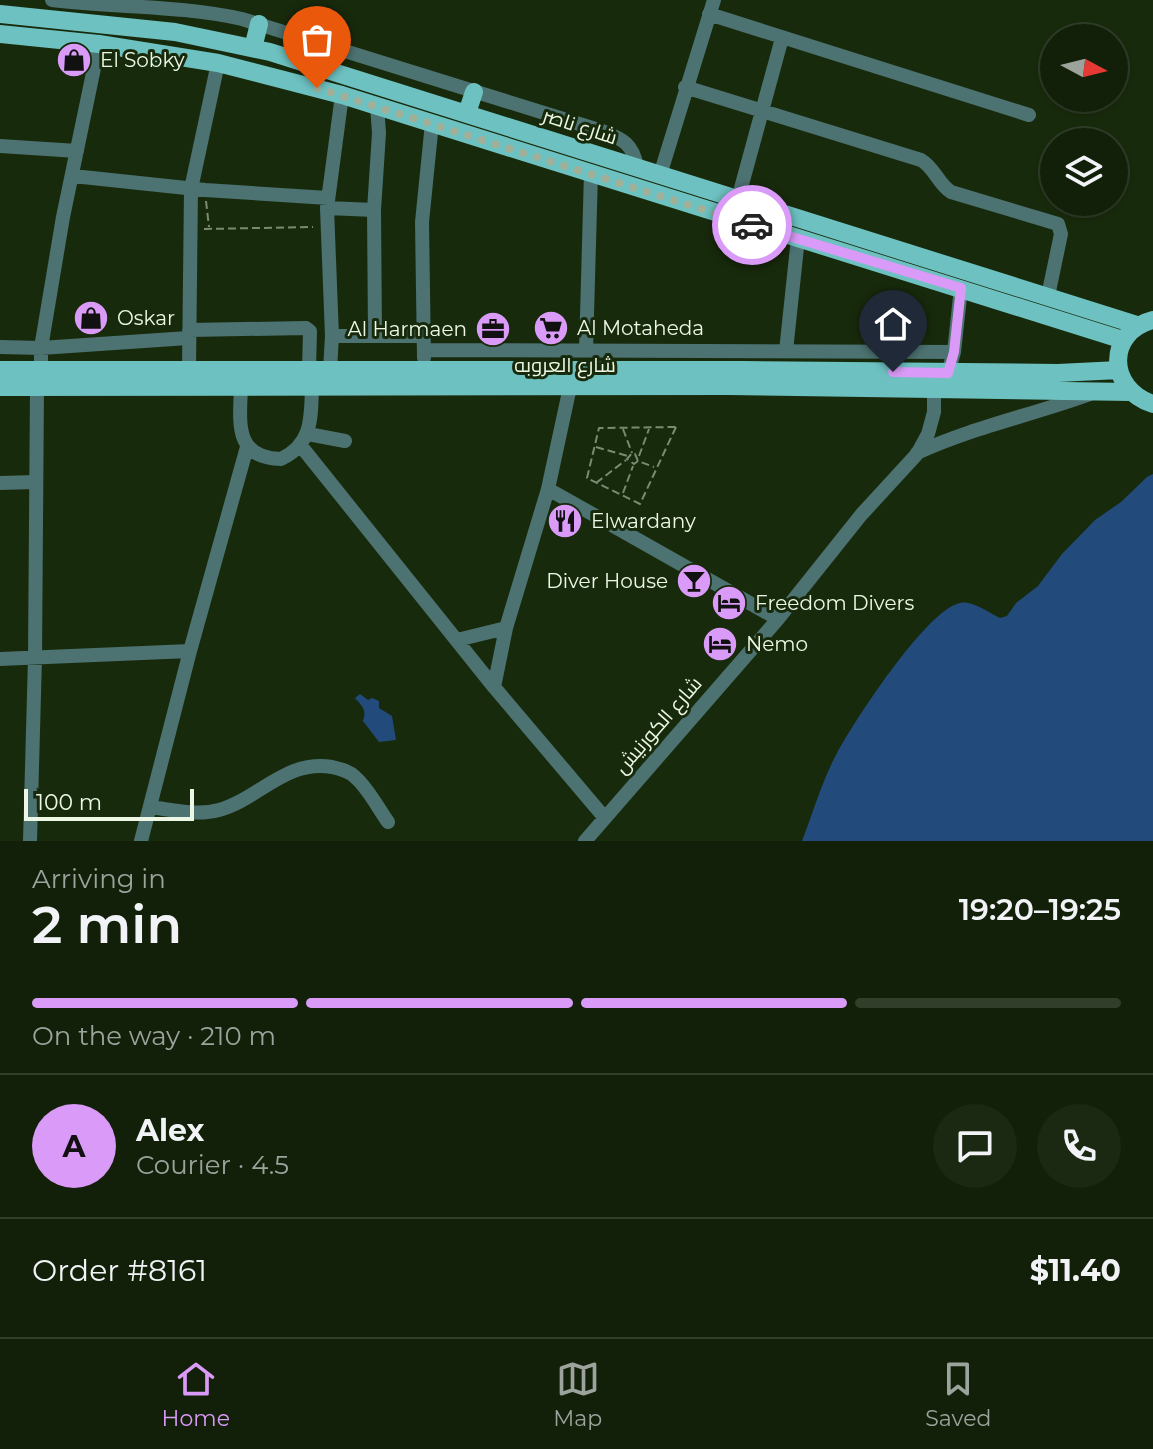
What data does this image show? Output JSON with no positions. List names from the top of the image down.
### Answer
{
  "streets": {
    "main road": ["شارع ناصر", "شارع العروبه"],
    "street": ["شارع الكورنيش"]
  },
  "crossings": [
    ["شارع العروبه", "شارع الكورنيش"]
  ],
  "places": {
    "shop": ["El Sobky", "Oskar"],
    "supermarket": ["Al Motaheda"],
    "office": ["Al Harmaen"],
    "restaurant": ["Elwardany"],
    "bar": ["Diver House"],
    "hotel": ["Freedom Divers", "Nemo"]
  },
  "scale_bar": "100 m",
  "north": "right",
  "page": {
    "scale": "100 m",
    "heading": ["2 min", "Arriving in", "19:20–19:25"],
    "panel": [
      "Alex",
      "Courier · 4.5",
      "Order #8161",
      "$11.40"
    ],
    "bar": "On the way · 210 m",
    "round": "A",
    "tabs": ["Home", "Map", "Saved"]
  }
}
